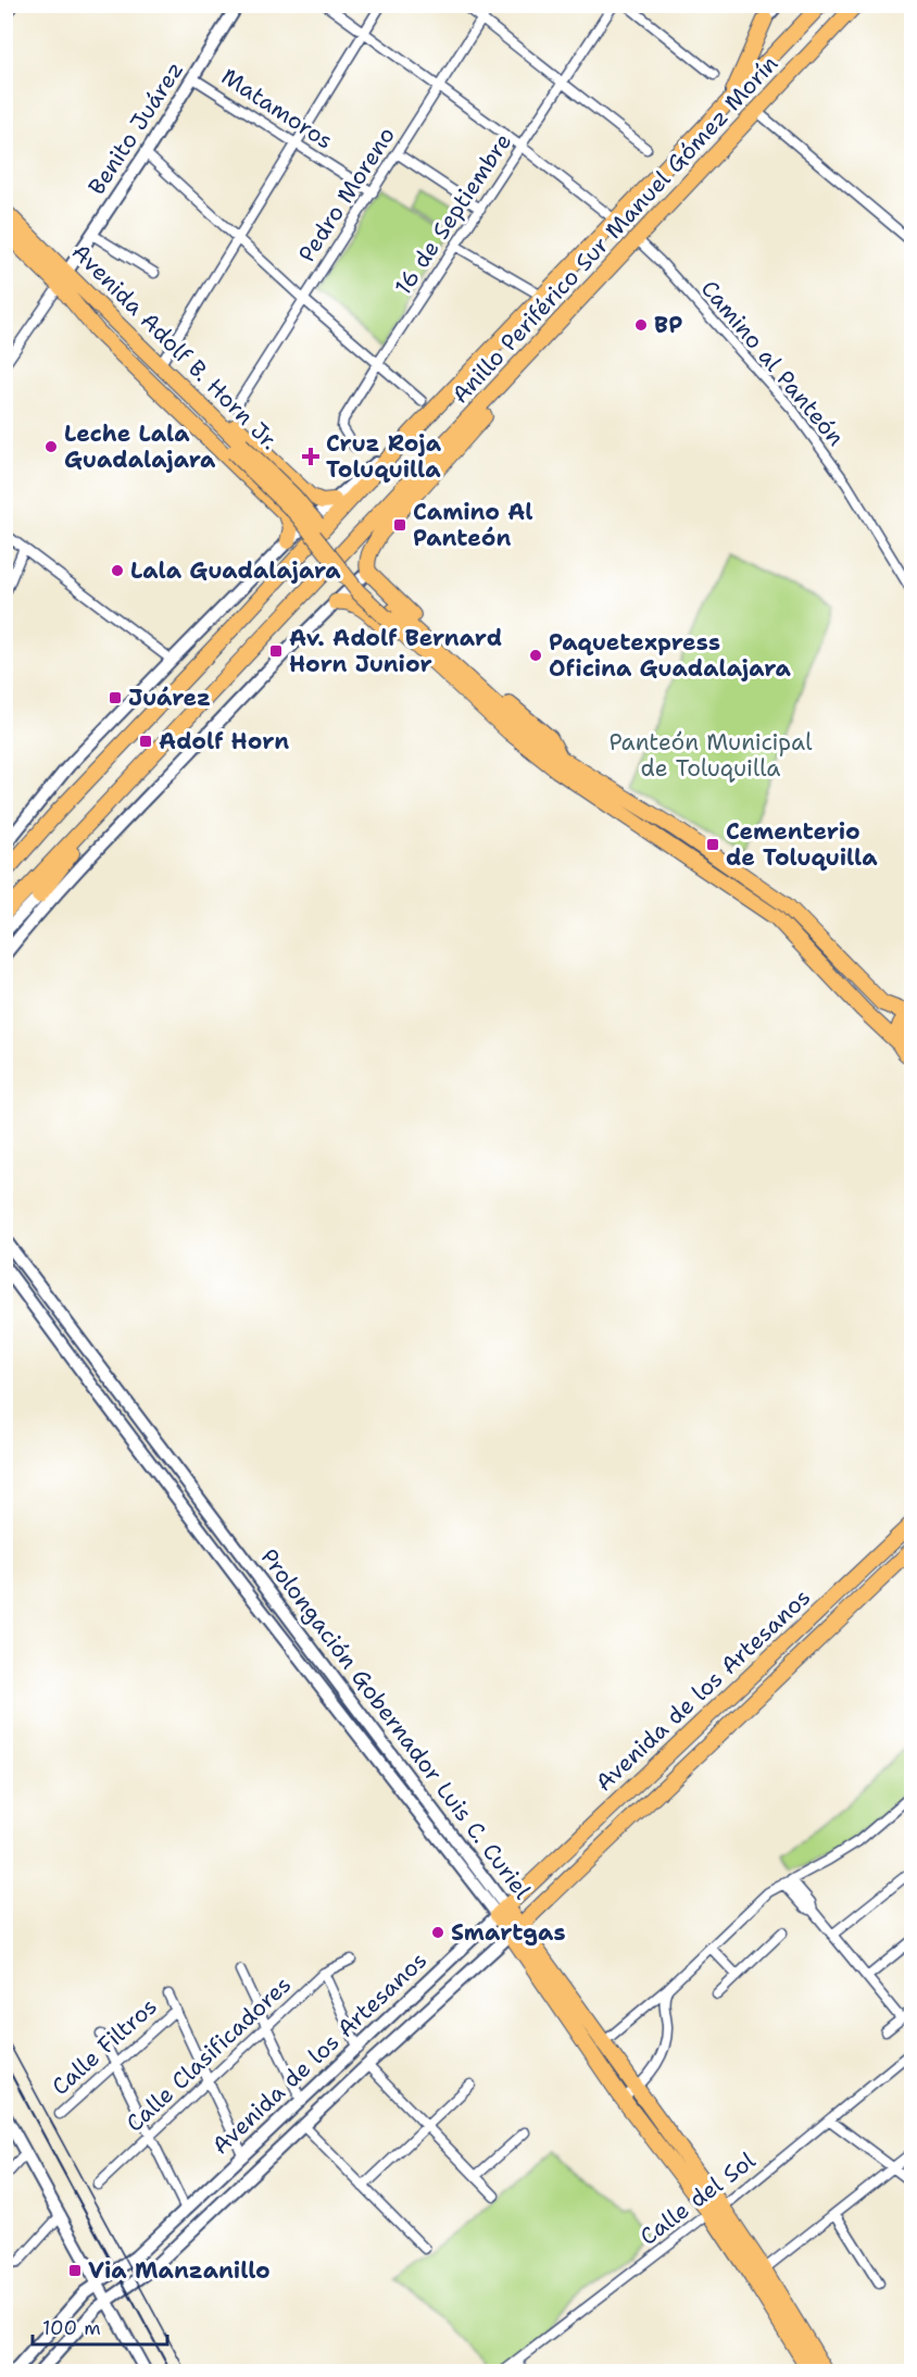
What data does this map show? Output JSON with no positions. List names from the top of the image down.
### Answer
{
  "streets": {
    "main road": [
      "Anillo Periférico Sur Manuel Gómez Morín",
      "Avenida Adolf B. Horn Jr.",
      "Avenida de los Artesanos",
      "Prolongación Gobernador Luis C. Curiel"
    ],
    "street": [
      "Matamoros",
      "Benito Juárez",
      "Pedro Moreno",
      "16 de Septiembre",
      "Camino al Panteón",
      "Calle Filtros",
      "Calle Clasificadores",
      "Calle del Sol"
    ]
  },
  "crossings": [
    ["Matamoros", "Benito Juárez"],
    ["Matamoros", "Pedro Moreno"],
    ["Benito Juárez", "Avenida Adolf B. Horn Jr."],
    ["Anillo Periférico Sur Manuel Gómez Morín", "Camino al Panteón"],
    ["Avenida de los Artesanos", "Prolongación Gobernador Luis C. Curiel"],
    ["Prolongación Gobernador Luis C. Curiel", "Calle del Sol"]
  ],
  "parks": ["Panteón Municipal de Toluquilla"],
  "places": {
    "other": [
      "BP",
      "Leche Lala Guadalajara",
      "Lala Guadalajara",
      "Paquetexpress Oficina Guadalajara",
      "Smartgas"
    ],
    "health": ["Cruz Roja Toluquilla"],
    "transit": [
      "Camino Al Panteón",
      "Av. Adolf Bernard Horn Junior",
      "Juárez",
      "Adolf Horn",
      "Cementerio de Toluquilla",
      "Via Manzanillo"
    ]
  },
  "scale_bar": "100 m"
}
